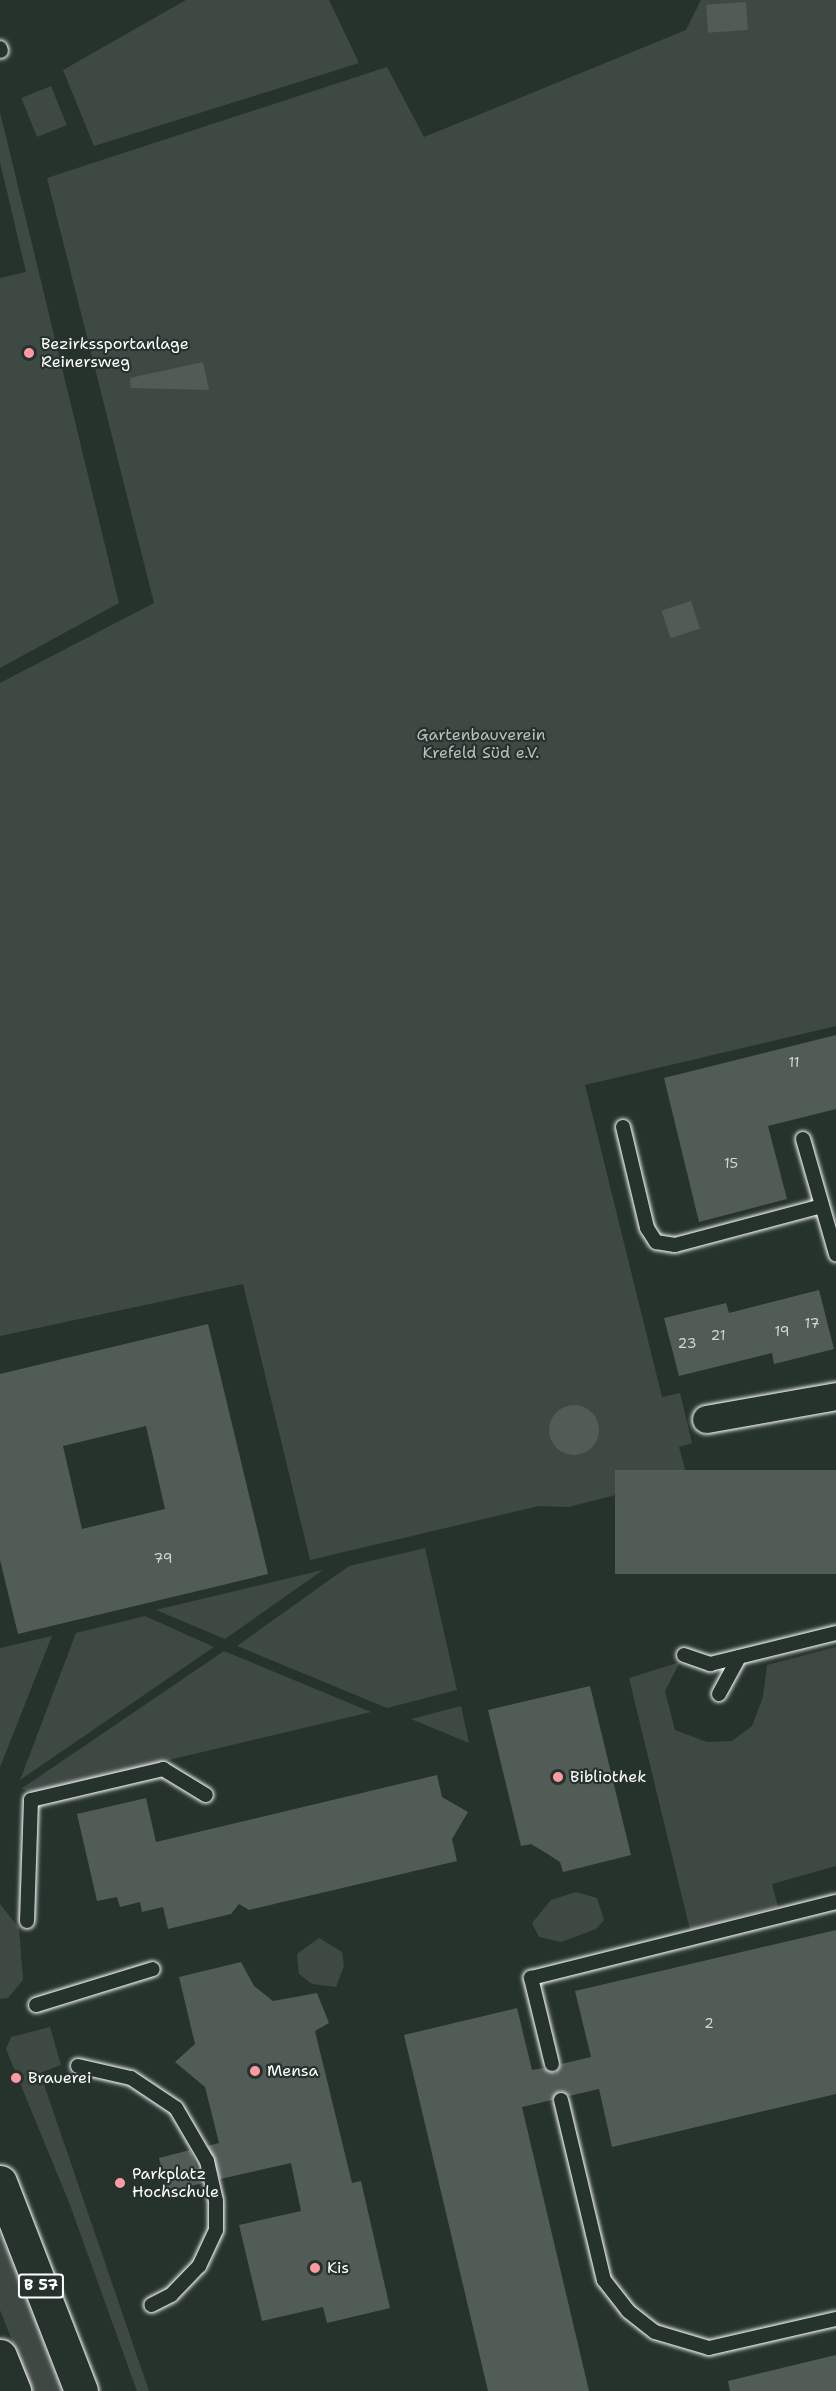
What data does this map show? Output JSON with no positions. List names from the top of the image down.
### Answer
{
  "streets": {
    "main road": ["B 57"]
  },
  "parks": ["Gartenbauverein Krefeld Süd e.V."],
  "places": [
    "Bezirkssportanlage Reinersweg",
    "Bibliothek",
    "Mensa",
    "Brauerei",
    "Parkplatz Hochschule",
    "Kis"
  ],
  "house_numbers": [
    "11",
    "15",
    "17",
    "19",
    "21",
    "23",
    "79",
    "2"
  ]
}
